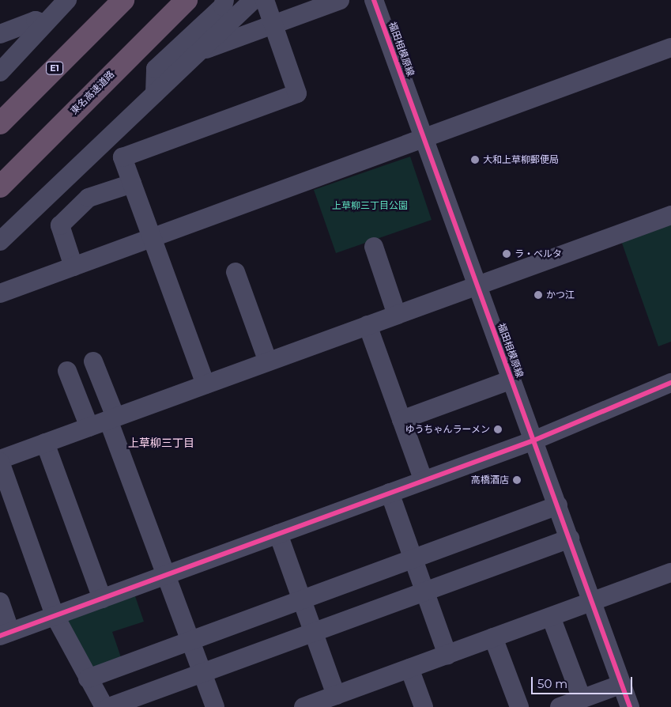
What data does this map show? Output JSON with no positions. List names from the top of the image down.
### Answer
{
  "streets": {
    "highway": ["E1", "東名高速道路"],
    "street": ["福田相模原線"]
  },
  "districts": ["上草柳三丁目"],
  "parks": ["上草柳三丁目公園"],
  "places": [
    "大和上草柳郵便局",
    "ラ・ベルタ",
    "かつ江",
    "ゆうちゃんラーメン",
    "高橋酒店"
  ],
  "scale_bar": "50 m"
}
